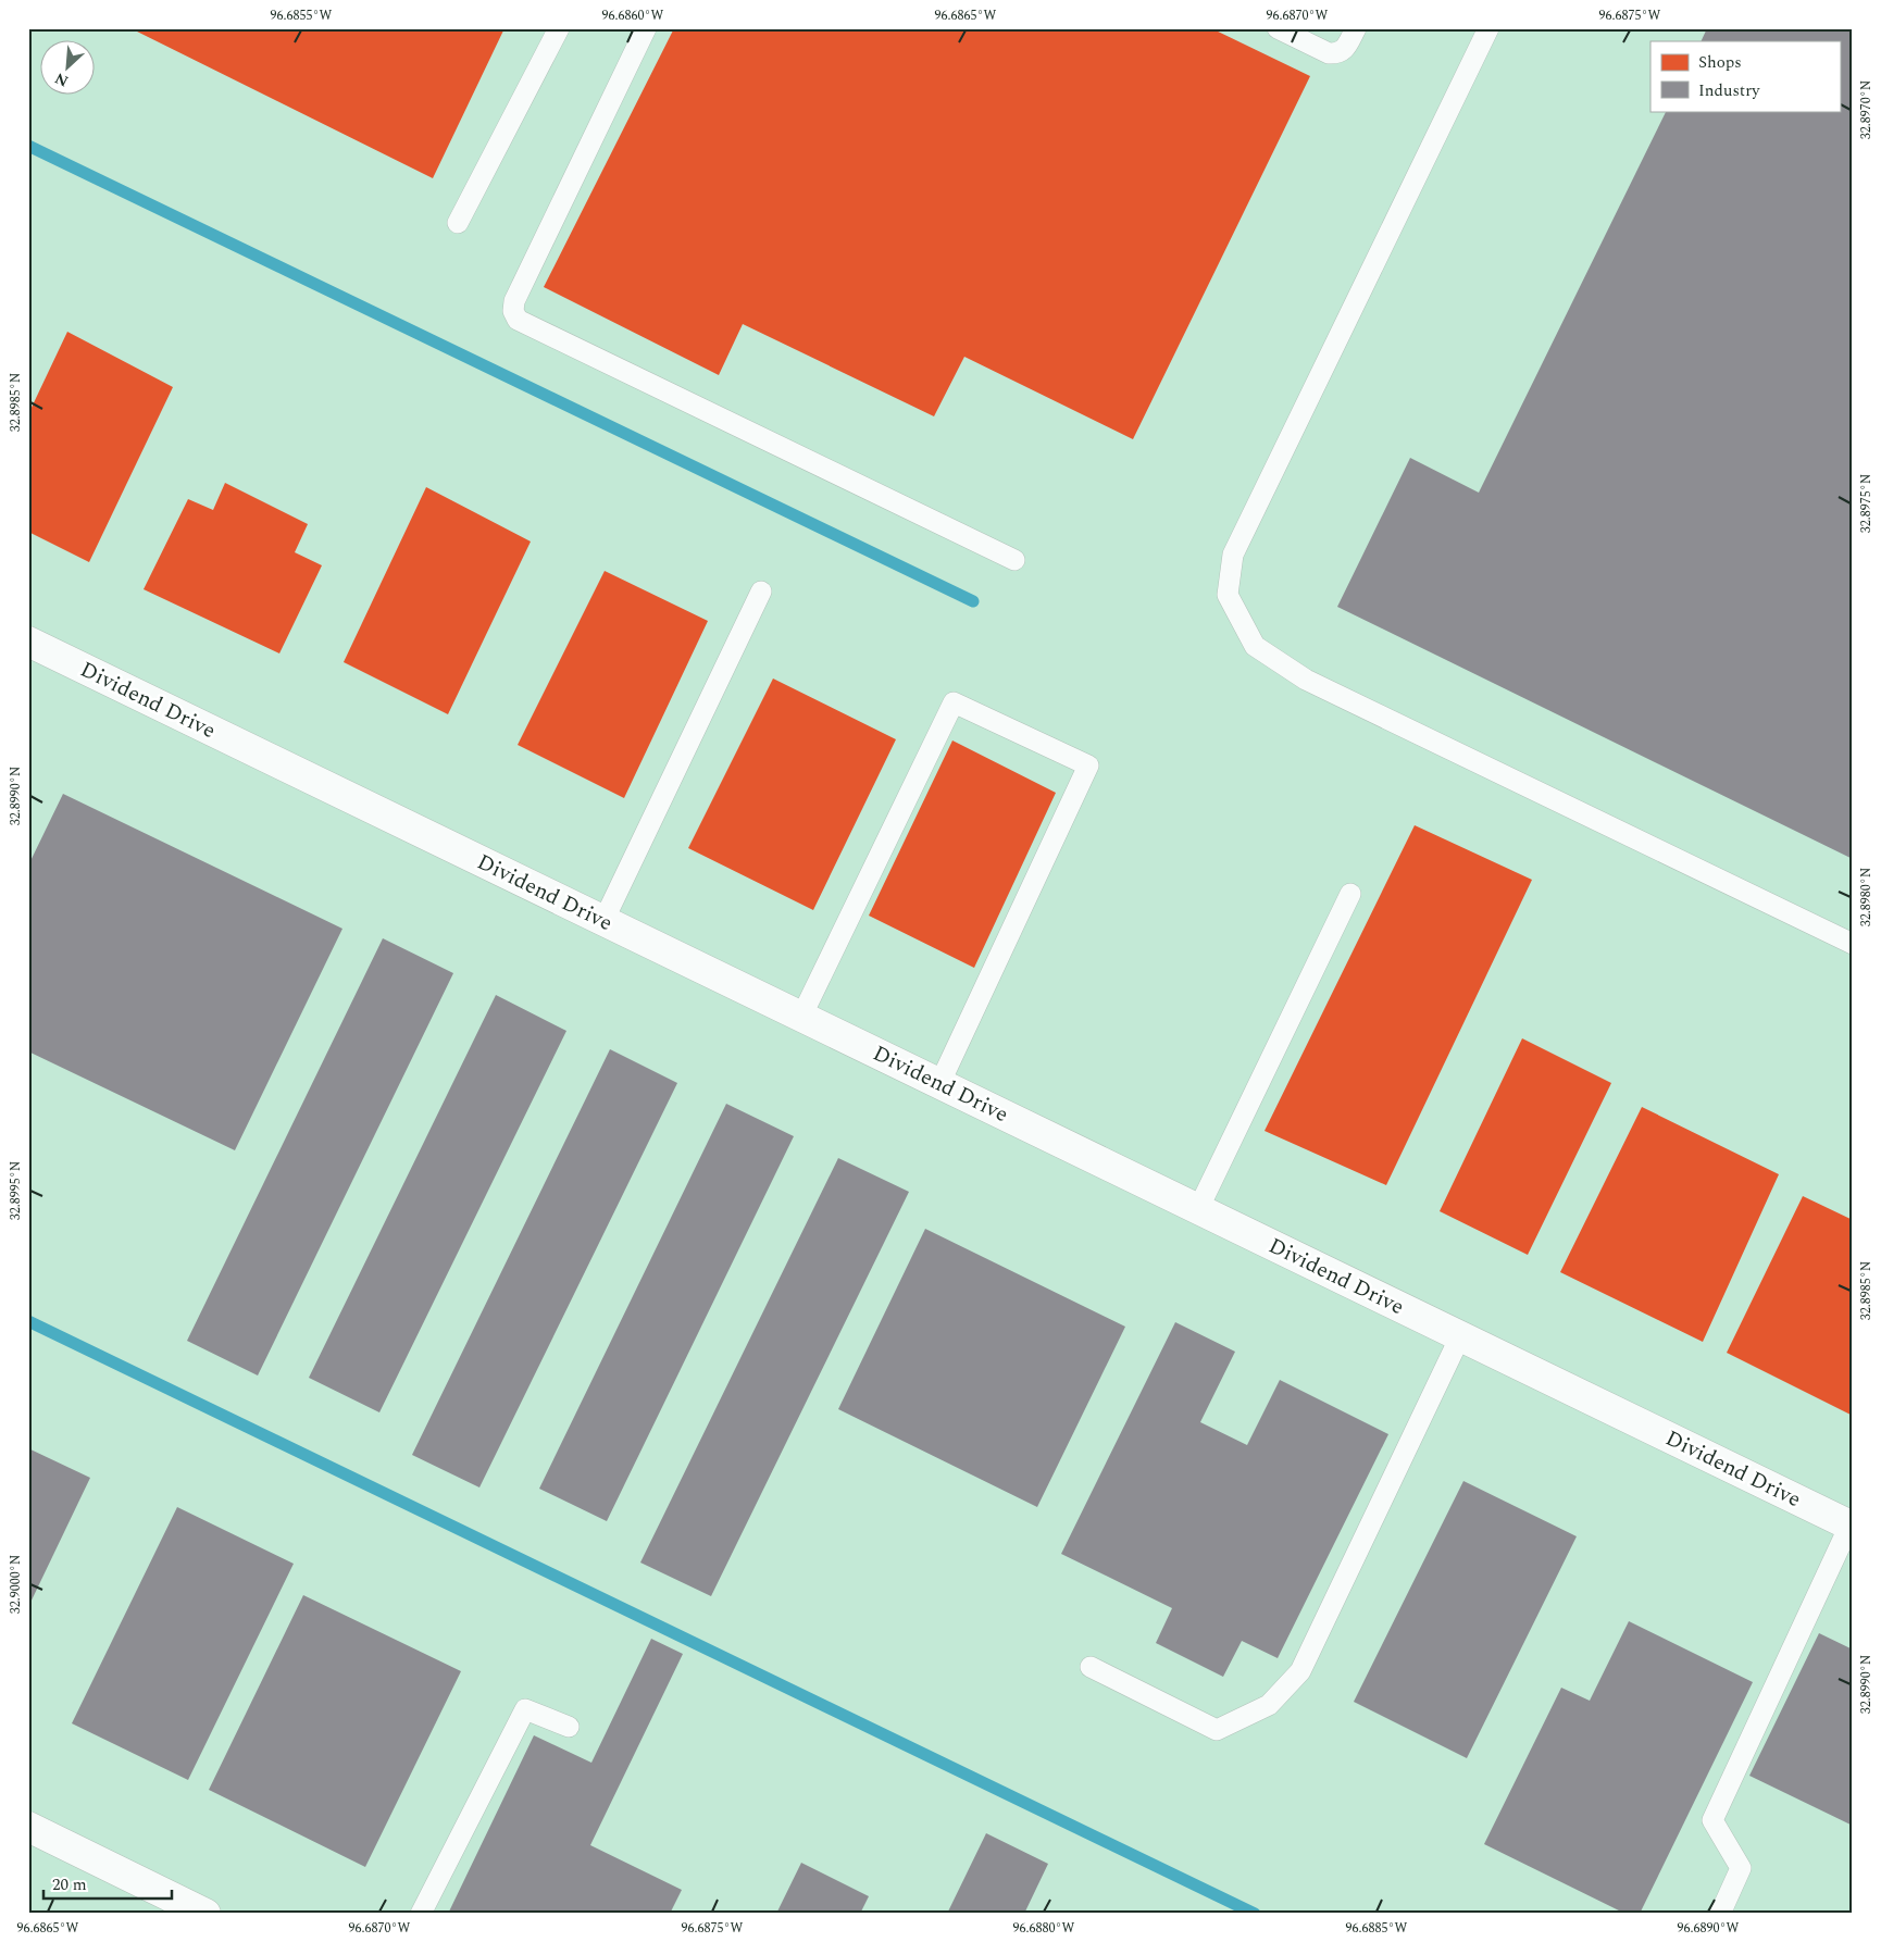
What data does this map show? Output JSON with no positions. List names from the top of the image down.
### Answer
{
  "streets": {
    "street": ["Dividend Drive"]
  },
  "legend": ["Shops", "Industry"],
  "scale_bar": "20 m",
  "north": "bottom left",
  "coordinates": [
    "96.6855°W",
    "96.6860°W",
    "96.6865°W",
    "96.6870°W",
    "96.6875°W",
    "32.8970°N",
    "32.8985°N",
    "32.8975°N",
    "32.8990°N",
    "32.8980°N",
    "32.8995°N",
    "32.9000°N",
    "96.6880°W",
    "96.6885°W",
    "96.6890°W"
  ]
}
